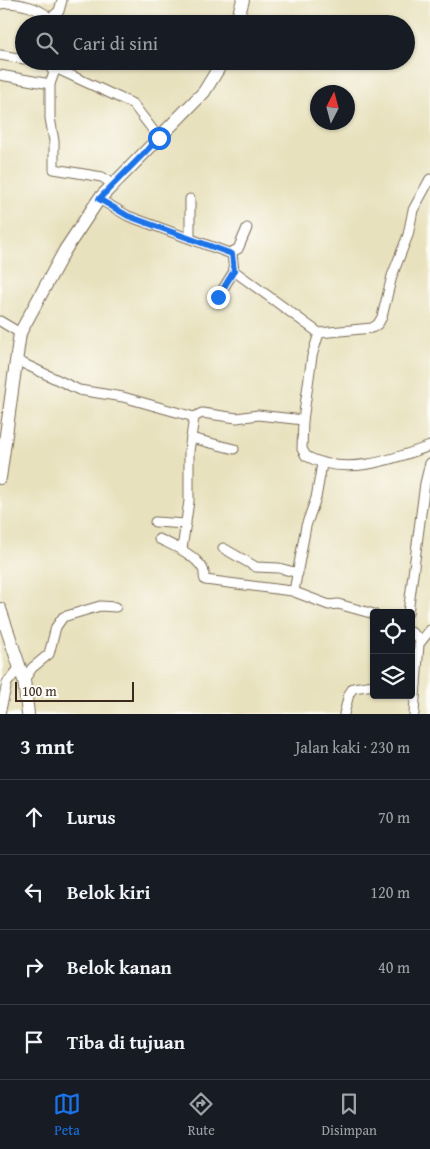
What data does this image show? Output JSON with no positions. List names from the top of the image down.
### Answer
{
  "scale_bar": "100 m",
  "north": "top",
  "page": {
    "search": "Cari di sini",
    "scale": "100 m",
    "heading": ["3 mnt", "Jalan kaki · 230 m"],
    "list": [
      ["Lurus", "70 m"],
      ["Belok kiri", "120 m"],
      ["Belok kanan", "40 m"],
      "Tiba di tujuan"
    ],
    "nav": ["Peta", "Rute", "Disimpan"]
  }
}
